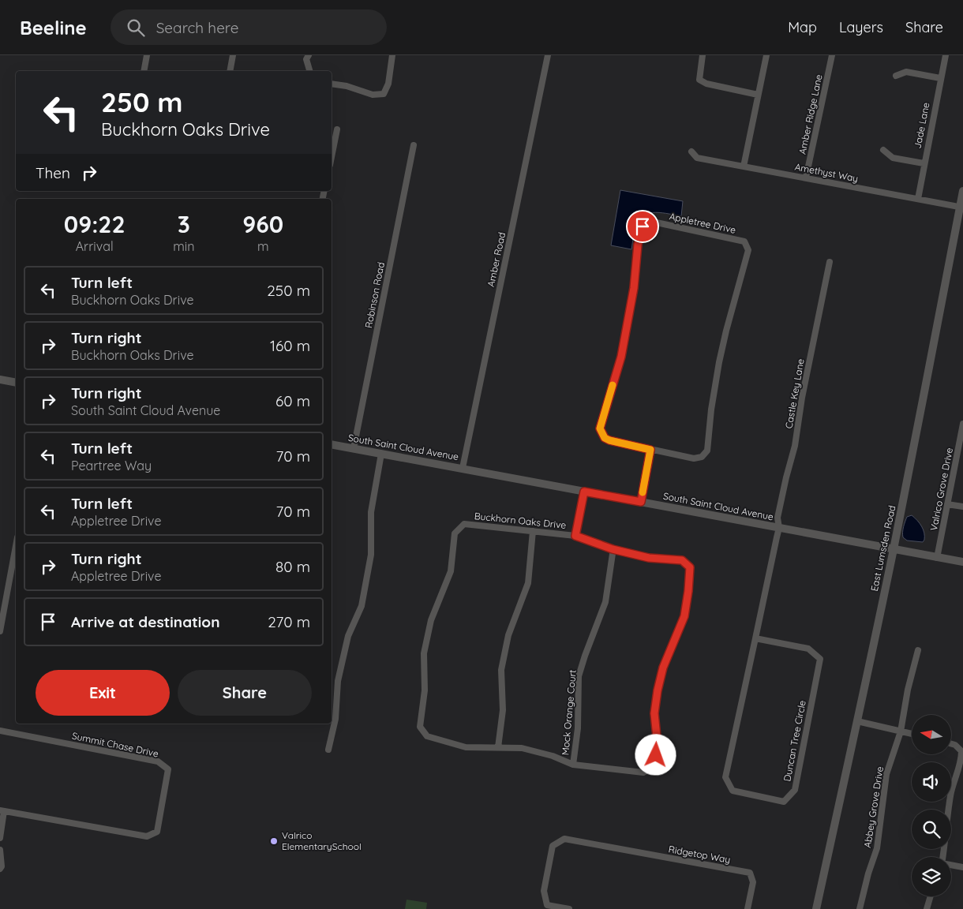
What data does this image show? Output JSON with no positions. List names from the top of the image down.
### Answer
{
  "streets": {
    "street": [
      "Amber Ridge Lane",
      "Jade Lane",
      "Amethyst Way",
      "Appletree Drive",
      "Amber Road",
      "Robinson Road",
      "Castle Key Lane",
      "South Saint Cloud Avenue",
      "Valrico Grove Drive",
      "Buckhorn Oaks Drive",
      "East Lumsden Road",
      "Mock Orange Court",
      "Duncan Tree Circle",
      "Summit Chase Drive",
      "Abbey Grove Drive",
      "Ridgetop Way"
    ]
  },
  "crossings": [
    ["Amber Ridge Lane", "Amethyst Way"],
    ["Jade Lane", "Amethyst Way"],
    ["Amethyst Way", "East Lumsden Road"],
    ["Amber Road", "South Saint Cloud Avenue"],
    ["Robinson Road", "South Saint Cloud Avenue"],
    ["Castle Key Lane", "South Saint Cloud Avenue"],
    ["Castle Key Lane", "Duncan Tree Circle"],
    ["South Saint Cloud Avenue", "Valrico Grove Drive"],
    ["South Saint Cloud Avenue", "Buckhorn Oaks Drive"],
    ["South Saint Cloud Avenue", "East Lumsden Road"],
    ["South Saint Cloud Avenue", "Duncan Tree Circle"],
    ["Buckhorn Oaks Drive", "Mock Orange Court"]
  ],
  "places": ["Valrico ElementarySchool"],
  "north": "left",
  "page": {
    "header": "Beeline",
    "search": "Search here",
    "nav": ["Map", "Layers", "Share"],
    "turn": ["250 m", "Buckhorn Oaks Drive"],
    "then": "Then",
    "eta": [
      "09:22",
      "Arrival",
      "3",
      "min",
      "960",
      "m"
    ],
    "list": [
      {
        "name": "Turn left",
        "note": "Buckhorn Oaks Drive",
        "value": "250 m"
      },
      {
        "name": "Turn right",
        "note": "Buckhorn Oaks Drive",
        "value": "160 m"
      },
      {
        "name": "Turn right",
        "note": "South Saint Cloud Avenue",
        "value": "60 m"
      },
      {
        "name": "Turn left",
        "note": "Peartree Way",
        "value": "70 m"
      },
      {
        "name": "Turn left",
        "note": "Appletree Drive",
        "value": "70 m"
      },
      {
        "name": "Turn right",
        "note": "Appletree Drive",
        "value": "80 m"
      },
      {
        "name": "Arrive at destination",
        "value": "270 m"
      }
    ],
    "buttons": ["Exit", "Share"]
  }
}
